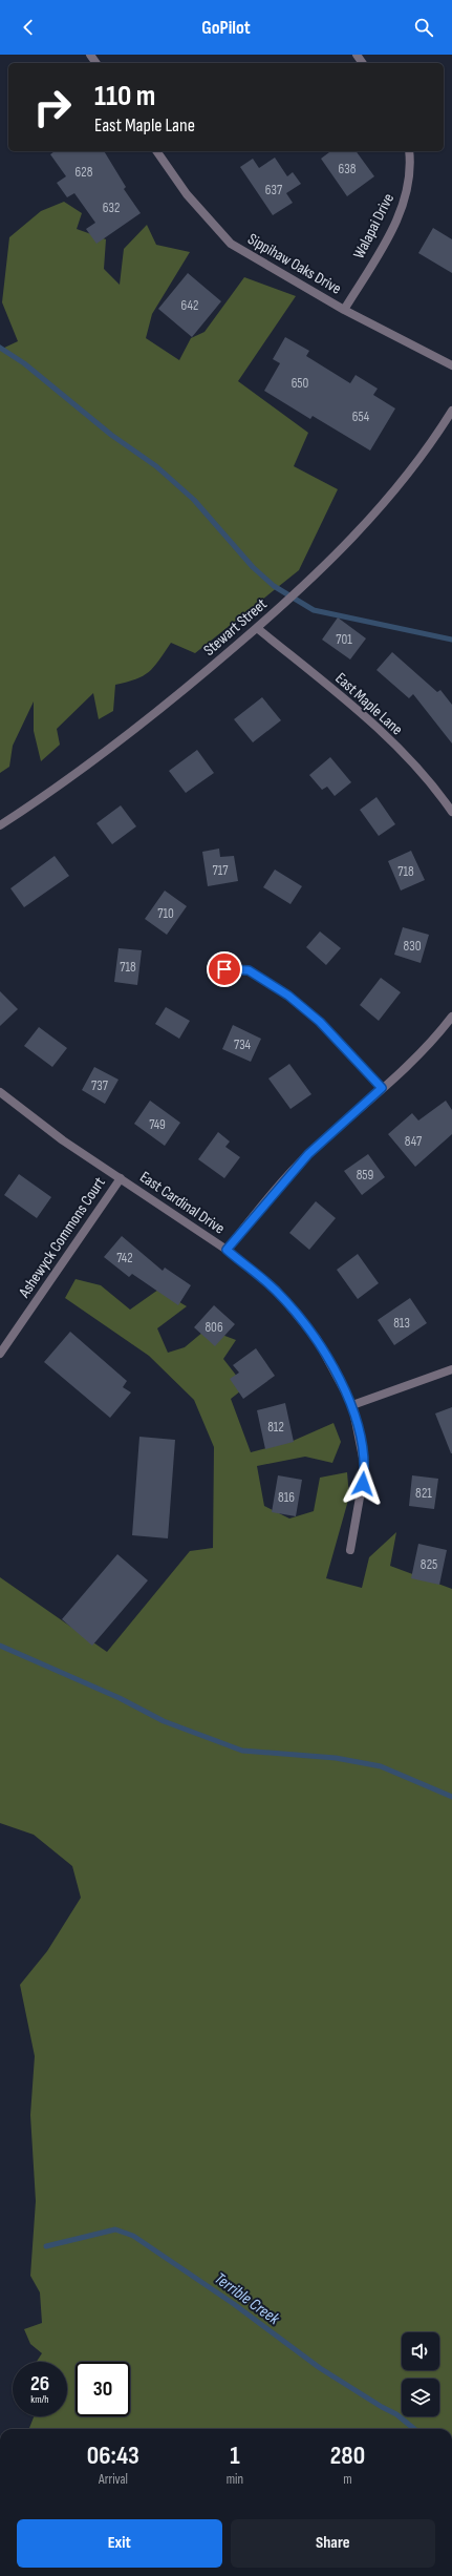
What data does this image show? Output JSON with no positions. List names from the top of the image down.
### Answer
{
  "streets": {
    "street": [
      "Walapai Drive",
      "Sippihaw Oaks Drive",
      "Stewart Street",
      "East Maple Lane",
      "East Cardinal Drive",
      "Ashewyck Commons Court"
    ]
  },
  "crossings": [
    ["Walapai Drive", "Sippihaw Oaks Drive"],
    ["Stewart Street", "East Maple Lane"],
    ["East Cardinal Drive", "Ashewyck Commons Court"]
  ],
  "water": ["Terrible Creek"],
  "house_numbers": [
    "638",
    "628",
    "637",
    "632",
    "642",
    "650",
    "654",
    "701",
    "717",
    "718",
    "710",
    "830",
    "718",
    "734",
    "737",
    "749",
    "847",
    "859",
    "742",
    "813",
    "806",
    "812",
    "821",
    "816",
    "825"
  ],
  "page": {
    "header": "GoPilot",
    "turn": ["110 m", "East Maple Lane"],
    "speed": "26 km/h",
    "limit": "30",
    "eta": [
      "06:43",
      "Arrival",
      "1",
      "min",
      "280",
      "m"
    ],
    "buttons": ["Exit", "Share"]
  }
}
